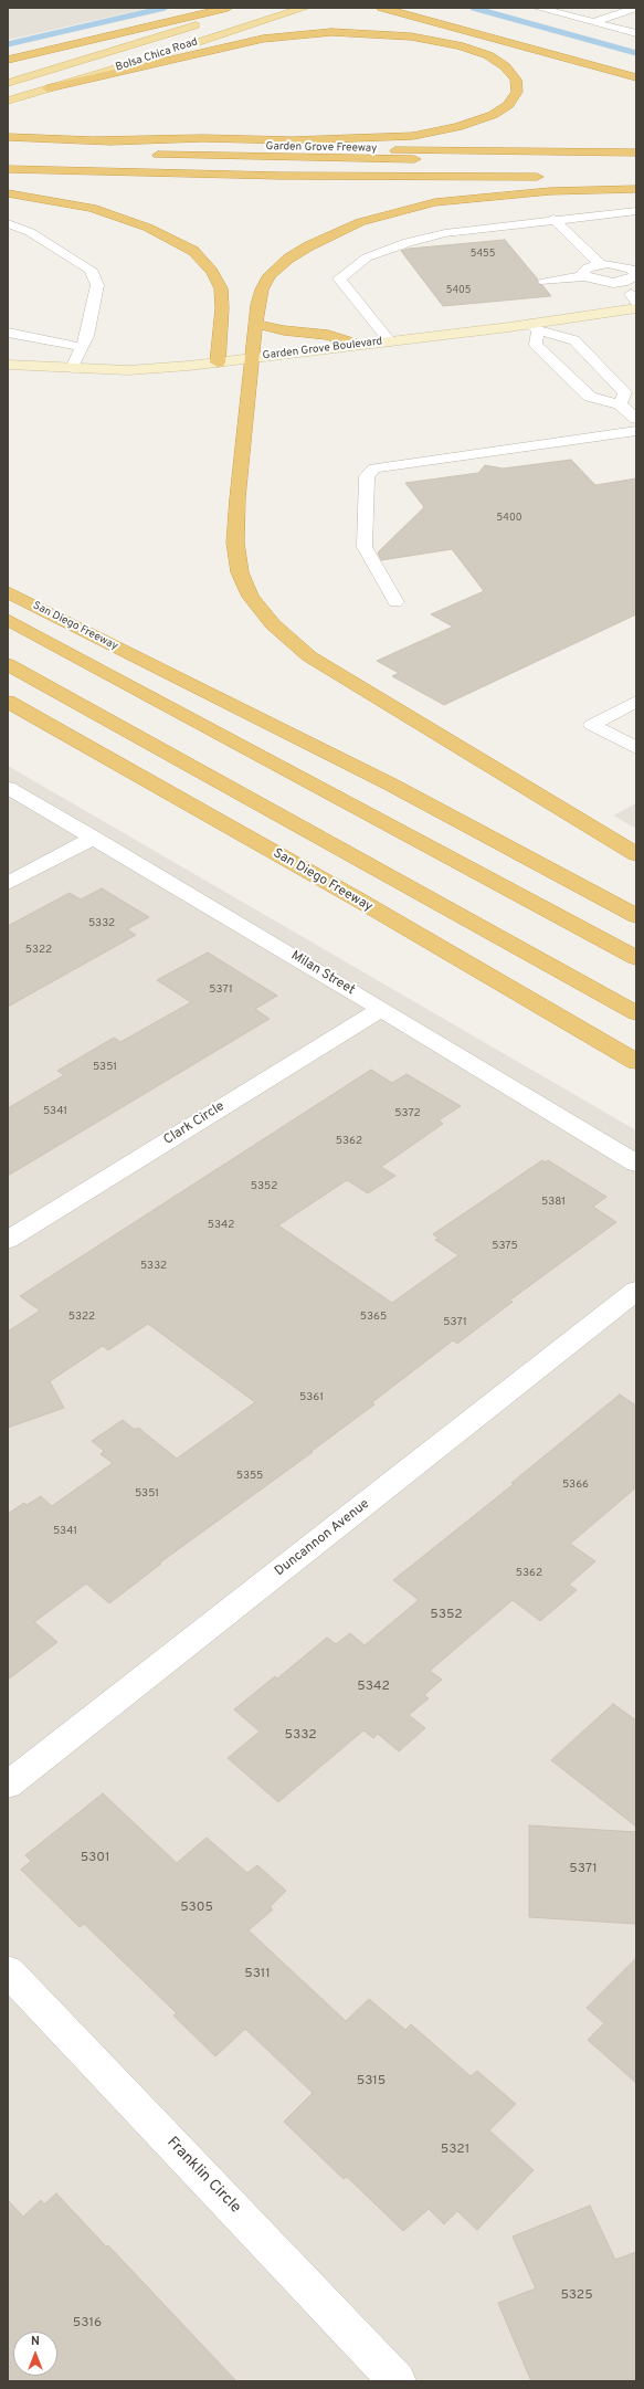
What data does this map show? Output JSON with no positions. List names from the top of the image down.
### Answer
{
  "streets": {
    "highway": ["Garden Grove Freeway", "San Diego Freeway"],
    "main road": ["Bolsa Chica Road", "Garden Grove Boulevard"],
    "street": [
      "Milan Street",
      "Clark Circle",
      "Duncannon Avenue",
      "Franklin Circle"
    ]
  },
  "crossings": [
    ["Milan Street", "Clark Circle"]
  ],
  "house_numbers": [
    "5455",
    "5405",
    "5400",
    "5332",
    "5322",
    "5371",
    "5351",
    "5341",
    "5372",
    "5362",
    "5352",
    "5381",
    "5342",
    "5375",
    "5332",
    "5322",
    "5365",
    "5371",
    "5361",
    "5355",
    "5366",
    "5351",
    "5341",
    "5362",
    "5352",
    "5342",
    "5332",
    "5301",
    "5371",
    "5305",
    "5311",
    "5315",
    "5321",
    "5325",
    "5316"
  ],
  "north": "top"
}
